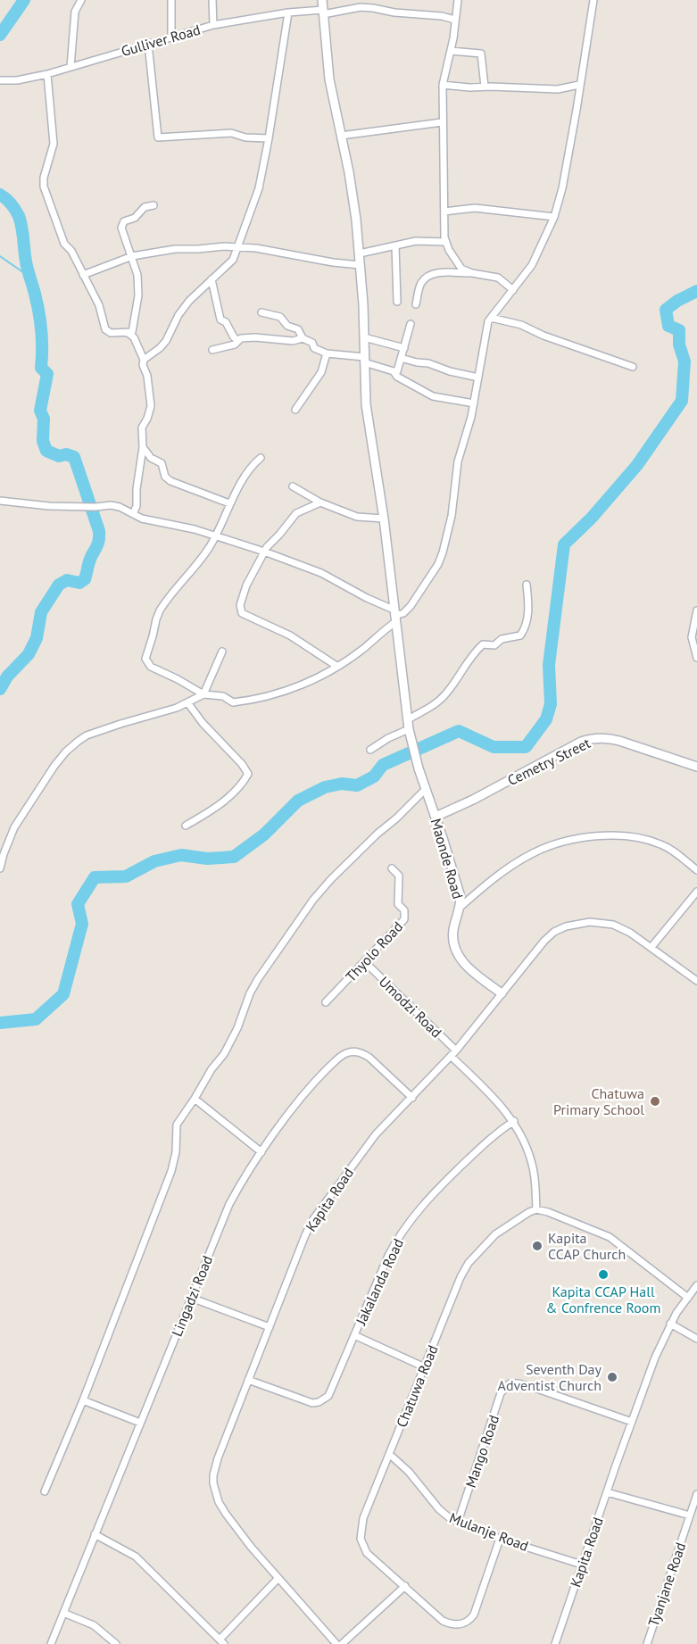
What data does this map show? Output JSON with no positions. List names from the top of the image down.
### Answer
{
  "streets": {
    "street": [
      "Gulliver Road",
      "Cemetry Street",
      "Maonde Road",
      "Thyolo Road",
      "Umodzi Road",
      "Kapita Road",
      "Jakalanda Road",
      "Lingadzi Road",
      "Chatuwa Road",
      "Mango Road",
      "Mulanje Road",
      "Tyanjane Road"
    ]
  },
  "crossings": [
    ["Gulliver Road", "Maonde Road"],
    ["Cemetry Street", "Maonde Road"],
    ["Maonde Road", "Kapita Road"],
    ["Thyolo Road", "Umodzi Road"],
    ["Umodzi Road", "Kapita Road"],
    ["Umodzi Road", "Jakalanda Road"],
    ["Umodzi Road", "Chatuwa Road"],
    ["Kapita Road", "Jakalanda Road"],
    ["Kapita Road", "Lingadzi Road"],
    ["Kapita Road", "Mango Road"],
    ["Kapita Road", "Mulanje Road"],
    ["Chatuwa Road", "Mulanje Road"],
    ["Mango Road", "Mulanje Road"]
  ],
  "places": [
    "Chatuwa Primary School",
    "Kapita CCAP Church",
    "Kapita CCAP Hall & Confrence Room",
    "Seventh Day Adventist Church"
  ]
}
